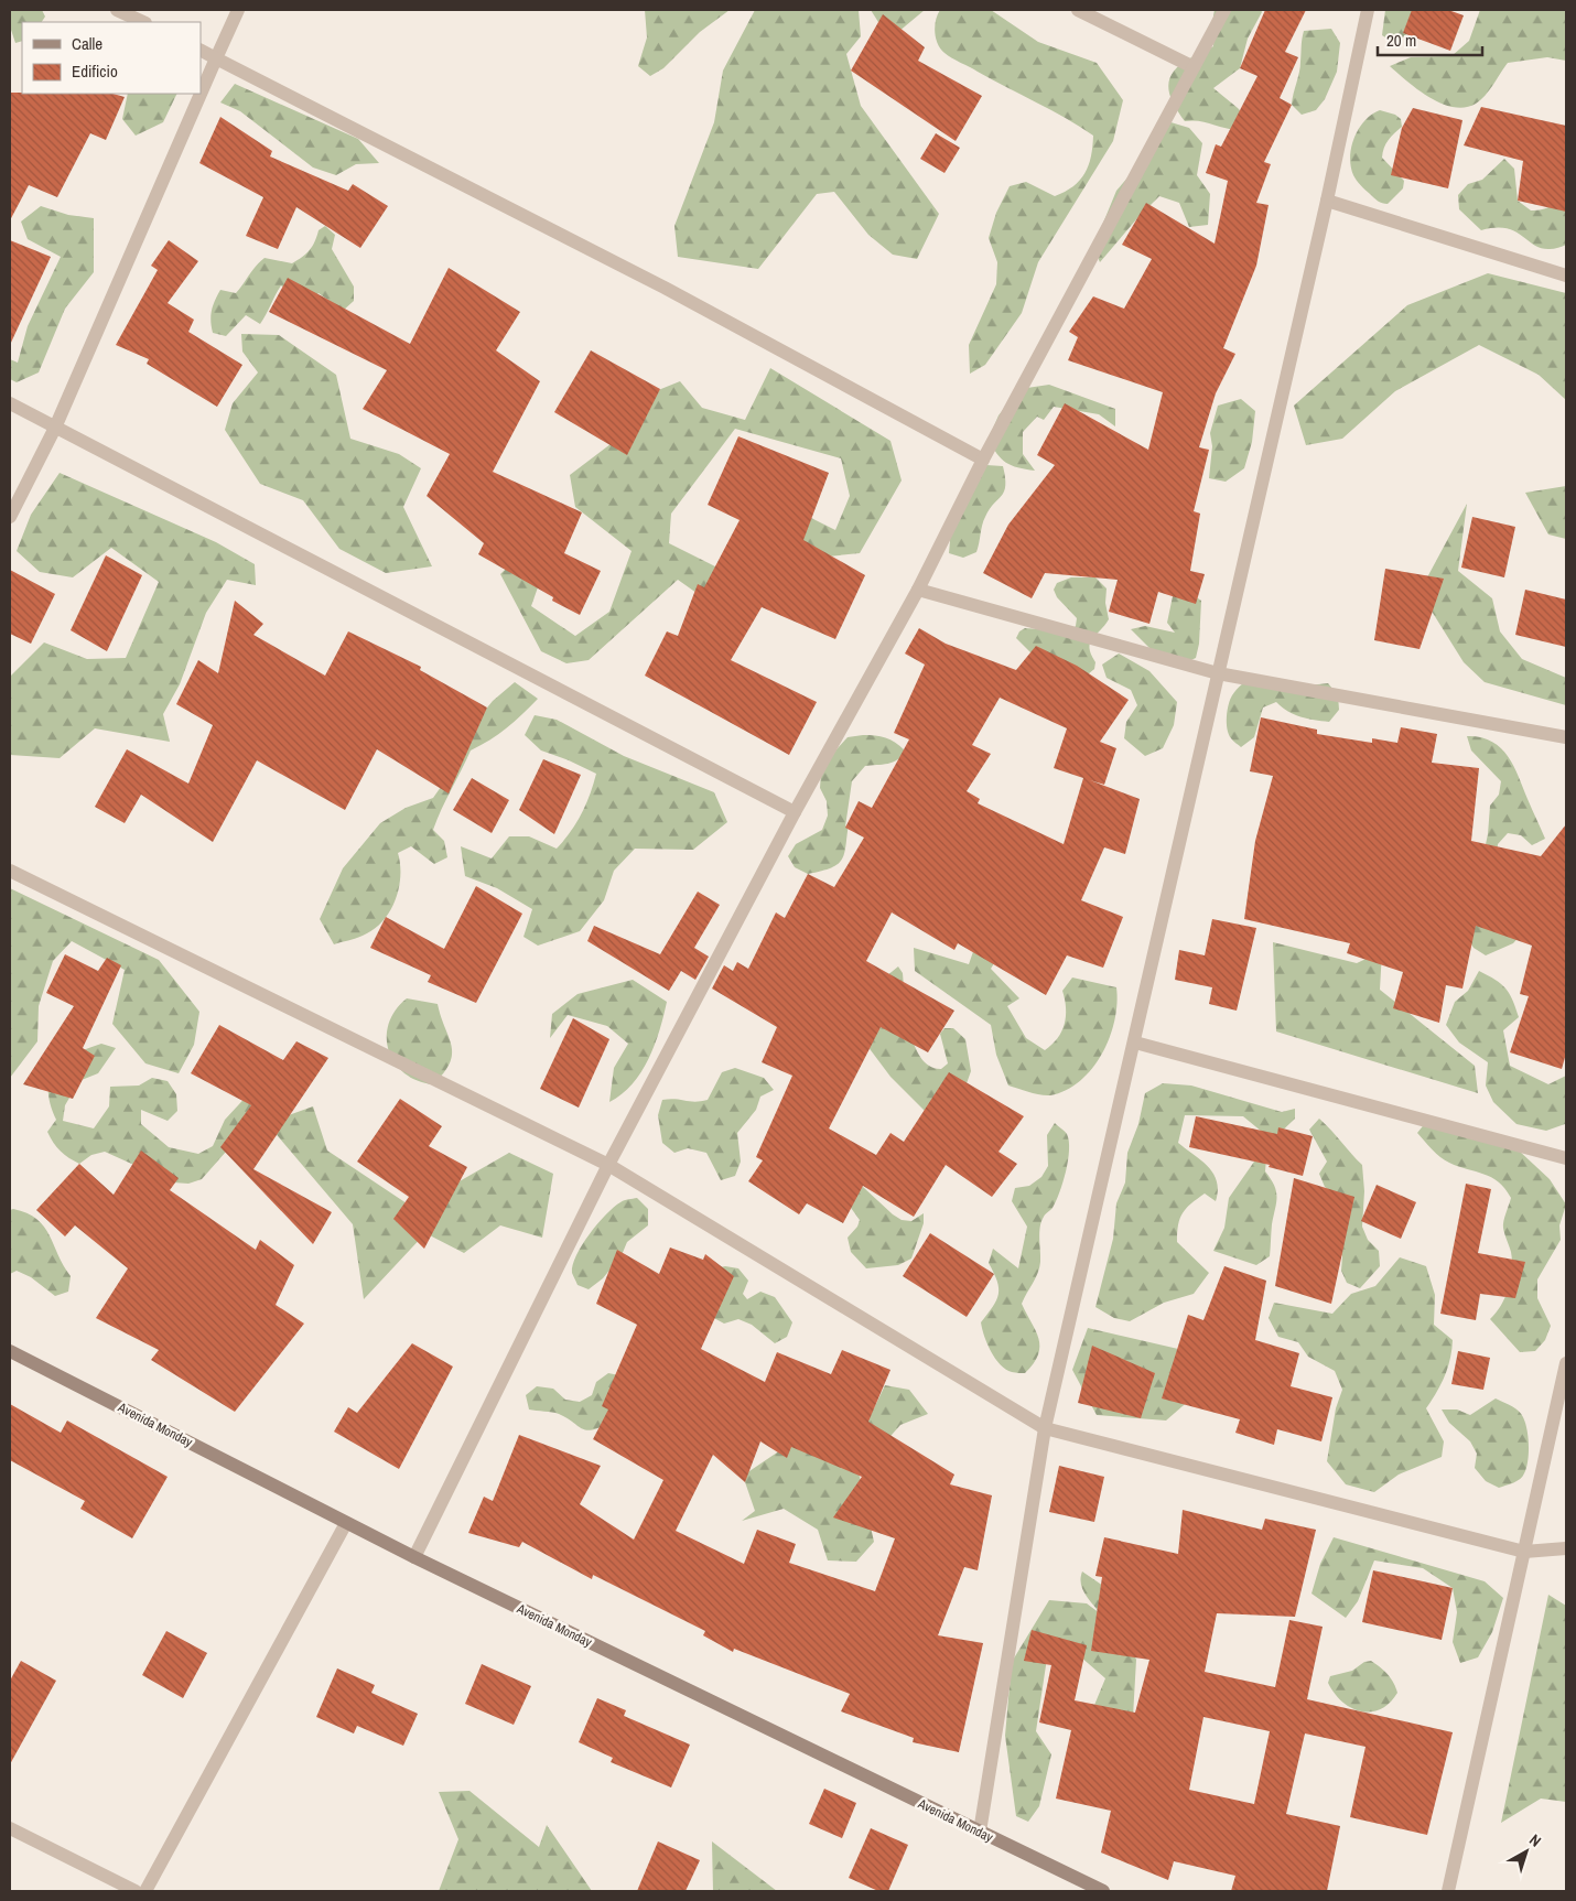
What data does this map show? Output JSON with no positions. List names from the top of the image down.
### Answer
{
  "streets": {
    "main road": ["Avenida Monday"]
  },
  "legend": ["Calle", "Edificio"],
  "scale_bar": "20 m",
  "north": "top right"
}
